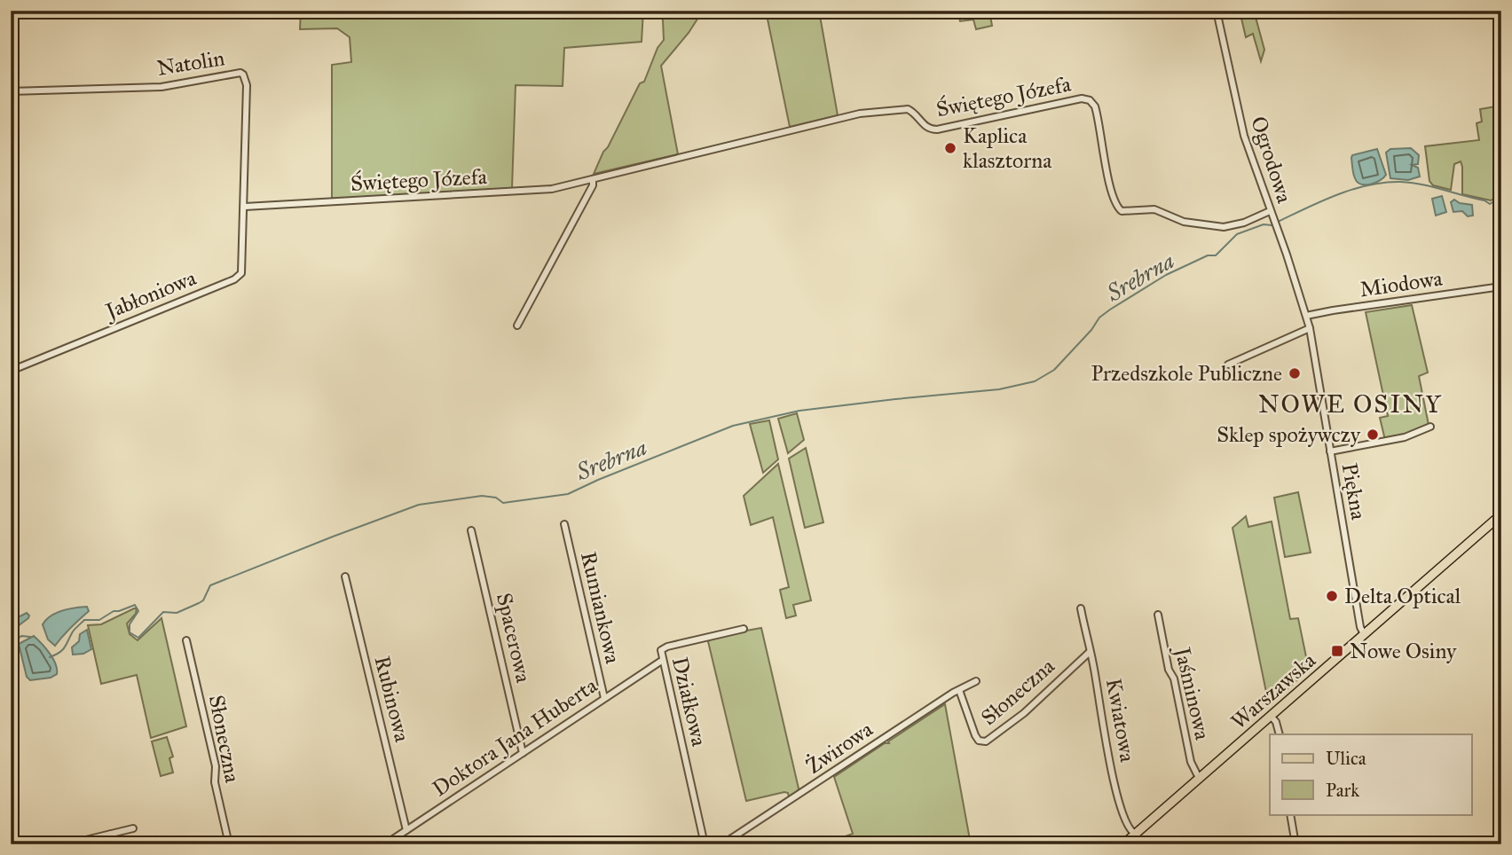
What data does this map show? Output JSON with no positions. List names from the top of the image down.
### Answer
{
  "streets": {
    "main road": ["Warszawska"],
    "street": [
      "Natolin",
      "Świętego Józefa",
      "Ogrodowa",
      "Miodowa",
      "Jabłoniowa",
      "Piękna",
      "Rumiankowa",
      "Spacerowa",
      "Słoneczna",
      "Jaśminowa",
      "Rubinowa",
      "Działkowa",
      "Kwiatowa",
      "Doktora Jana Huberta",
      "Żwirowa"
    ]
  },
  "crossings": [
    ["Natolin", "Świętego Józefa"],
    ["Natolin", "Jabłoniowa"],
    ["Świętego Józefa", "Ogrodowa"],
    ["Świętego Józefa", "Jabłoniowa"],
    ["Ogrodowa", "Miodowa"],
    ["Ogrodowa", "Piękna"],
    ["Miodowa", "Piękna"],
    ["Piękna", "Warszawska"],
    ["Rumiankowa", "Doktora Jana Huberta"],
    ["Spacerowa", "Doktora Jana Huberta"],
    ["Warszawska", "Jaśminowa"],
    ["Warszawska", "Kwiatowa"],
    ["Słoneczna", "Kwiatowa"],
    ["Słoneczna", "Żwirowa"],
    ["Rubinowa", "Doktora Jana Huberta"],
    ["Działkowa", "Doktora Jana Huberta"]
  ],
  "districts": ["NOWE OSINY"],
  "water": ["Srebrna"],
  "places": {
    "other": [
      "Kaplica klasztorna",
      "Przedszkole Publiczne",
      "Sklep spożywczy",
      "Delta Optical"
    ],
    "transit": ["Nowe Osiny"]
  },
  "legend": ["Ulica", "Park"]
}
